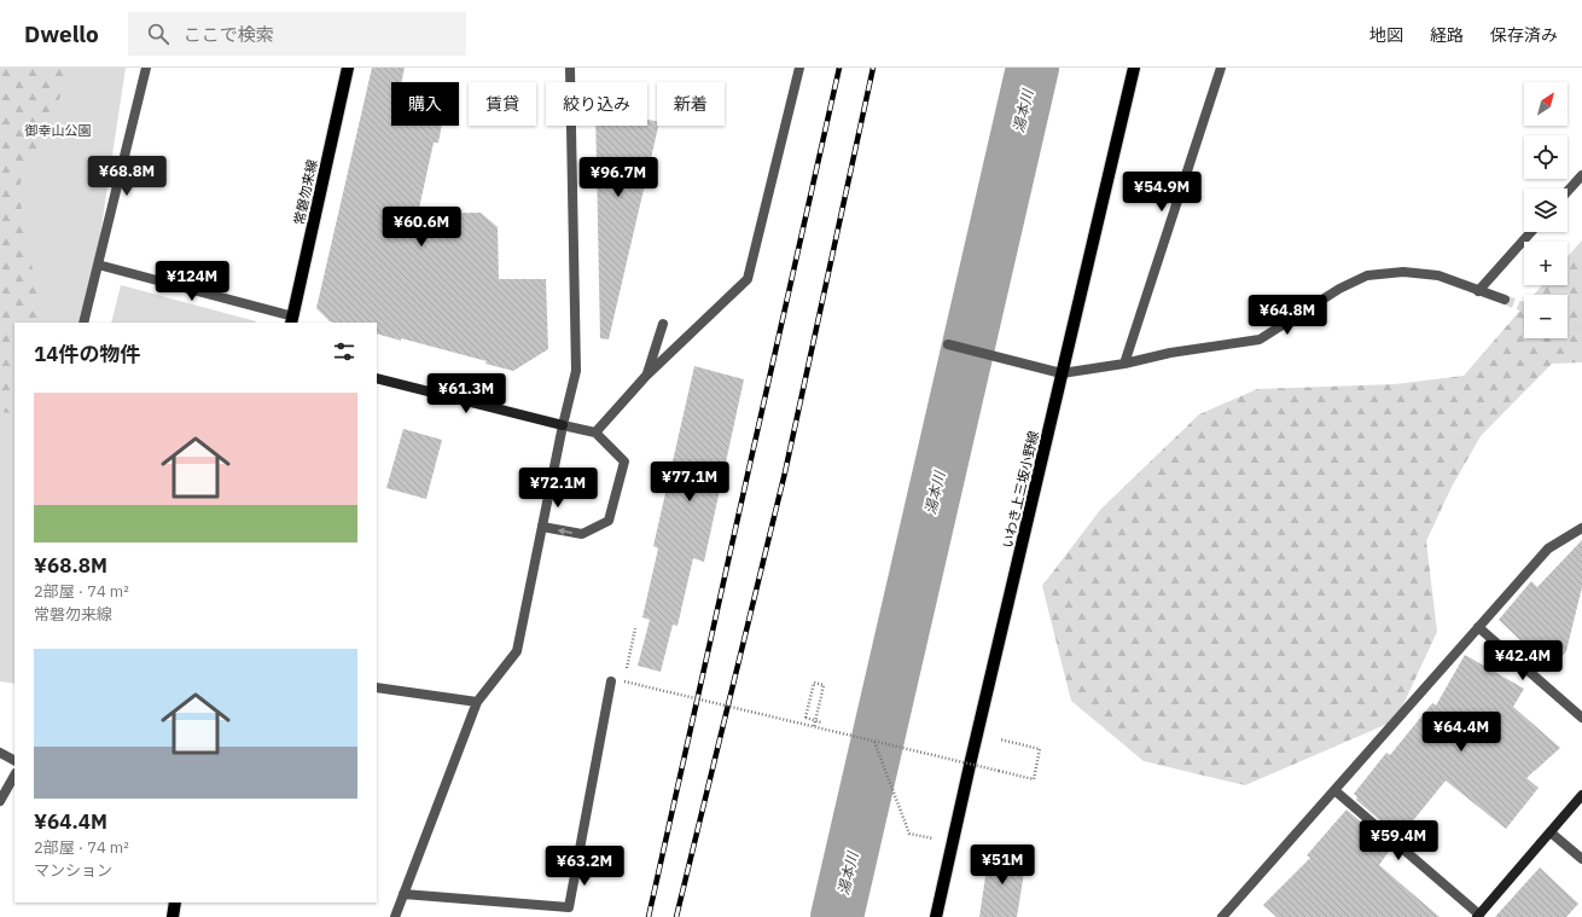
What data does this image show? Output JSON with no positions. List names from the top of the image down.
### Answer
{
  "streets": {
    "main road": ["常磐勿来線", "いわき上三坂小野線"]
  },
  "water": ["湯本川"],
  "parks": ["御幸山公園"],
  "north": "top right",
  "page": {
    "header": "Dwello",
    "search": "ここで検索",
    "nav": ["地図", "経路", "保存済み"],
    "map_buttons": ["+", "−"],
    "chip": [
      "購入",
      "賃貸",
      "絞り込み",
      "新着"
    ],
    "price": [
      "¥68.8M",
      "¥96.7M",
      "¥54.9M",
      "¥60.6M",
      "¥124M",
      "¥64.8M",
      "¥61.3M",
      "¥77.1M",
      "¥72.1M",
      "¥42.4M",
      "¥64.4M",
      "¥59.4M",
      "¥51M",
      "¥63.2M"
    ],
    "heading": "14件の物件",
    "list": [
      {
        "name": "¥68.8M",
        "note": "2部屋 · 74 m² · 常磐勿来線"
      },
      {
        "name": "¥64.4M",
        "note": "2部屋 · 74 m² · マンション"
      }
    ]
  }
}
